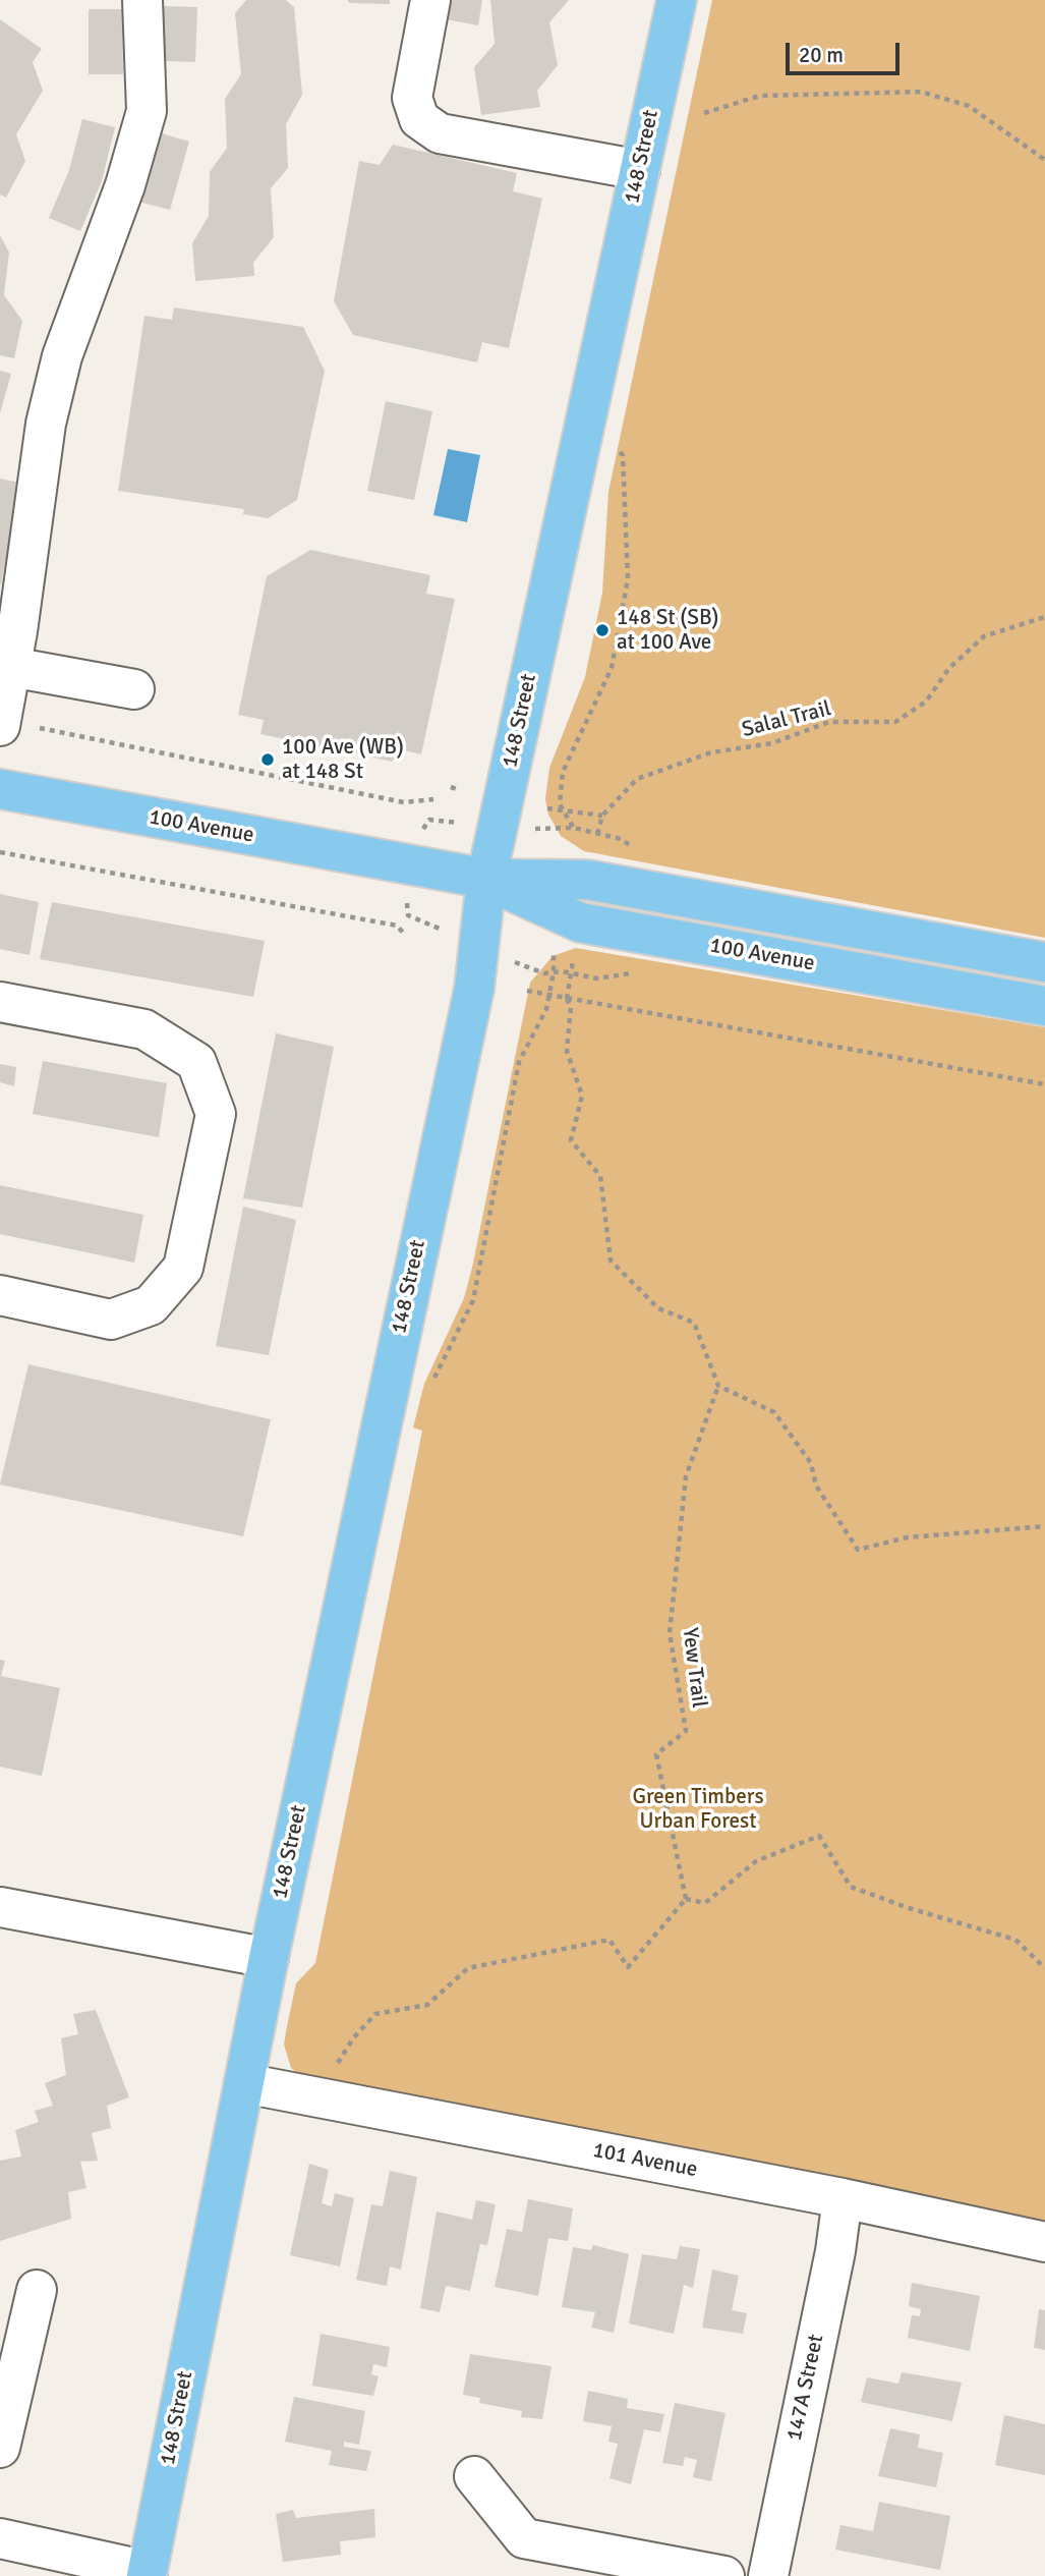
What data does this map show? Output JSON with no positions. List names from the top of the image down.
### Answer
{
  "streets": {
    "main road": ["148 Street", "100 Avenue"],
    "street": ["101 Avenue", "147A Street"],
    "path": ["Salal Trail", "Yew Trail"]
  },
  "crossings": [
    ["148 Street", "100 Avenue"],
    ["148 Street", "101 Avenue"],
    ["101 Avenue", "147A Street"]
  ],
  "parks": ["Green Timbers Urban Forest"],
  "places": ["148 St (SB) at 100 Ave", "100 Ave (WB) at 148 St"],
  "scale_bar": "20 m"
}
